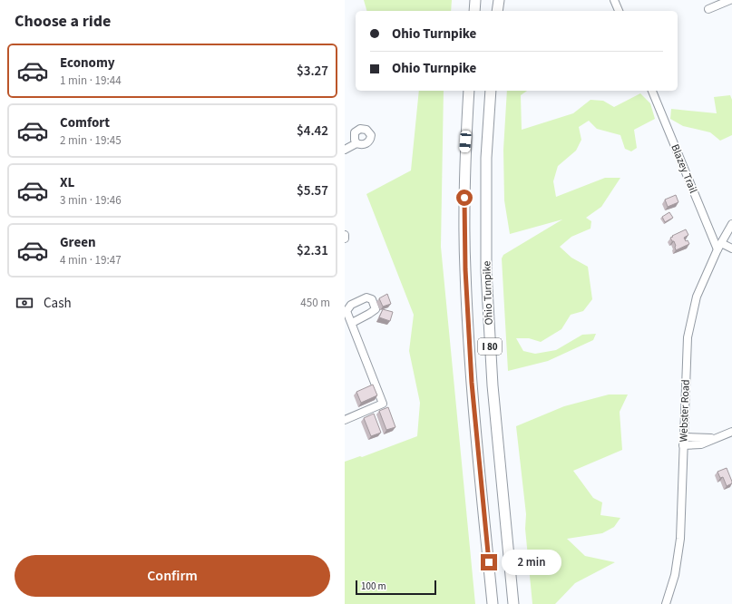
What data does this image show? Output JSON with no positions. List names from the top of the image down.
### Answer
{
  "streets": {
    "highway": ["Ohio Turnpike", "I 80"],
    "street": ["Blazey Trail", "Webster Road"]
  },
  "crossings": [
    ["Blazey Trail", "Webster Road"]
  ],
  "scale_bar": "100 m",
  "page": {
    "heading": "Choose a ride",
    "banner": ["Ohio Turnpike", "Ohio Turnpike"],
    "list": [
      {
        "name": "Economy",
        "note": "1 min · 19:44",
        "value": "$3.27"
      },
      {
        "name": "Comfort",
        "note": "2 min · 19:45",
        "value": "$4.42"
      },
      {
        "name": "XL",
        "note": "3 min · 19:46",
        "value": "$5.57"
      },
      {
        "name": "Green",
        "note": "4 min · 19:47",
        "value": "$2.31"
      }
    ],
    "pay": ["Cash", "450 m"],
    "buttons": "Confirm",
    "bubble": "2 min",
    "scale": "100 m"
  }
}
